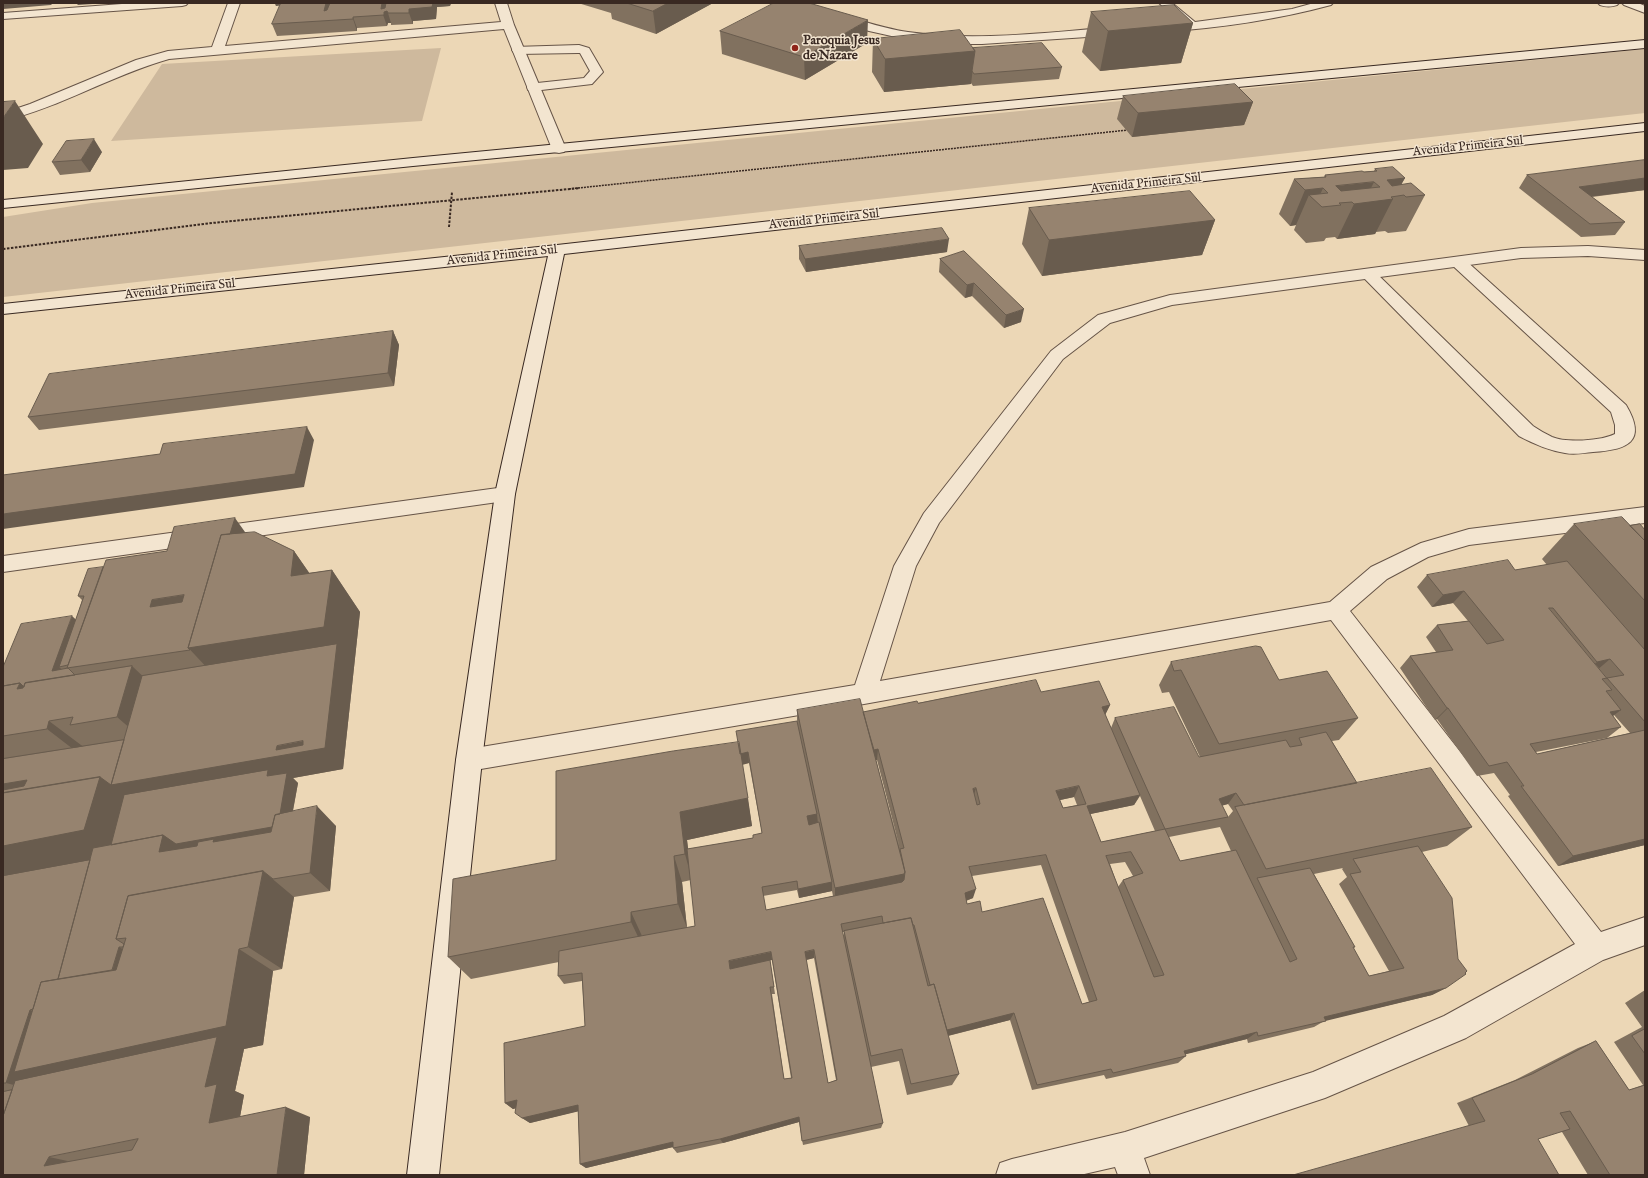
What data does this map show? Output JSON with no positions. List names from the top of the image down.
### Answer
{
  "streets": {
    "street": ["Avenida Primeira Sul"]
  },
  "places": ["Paroquia Jesus de Nazare"]
}
